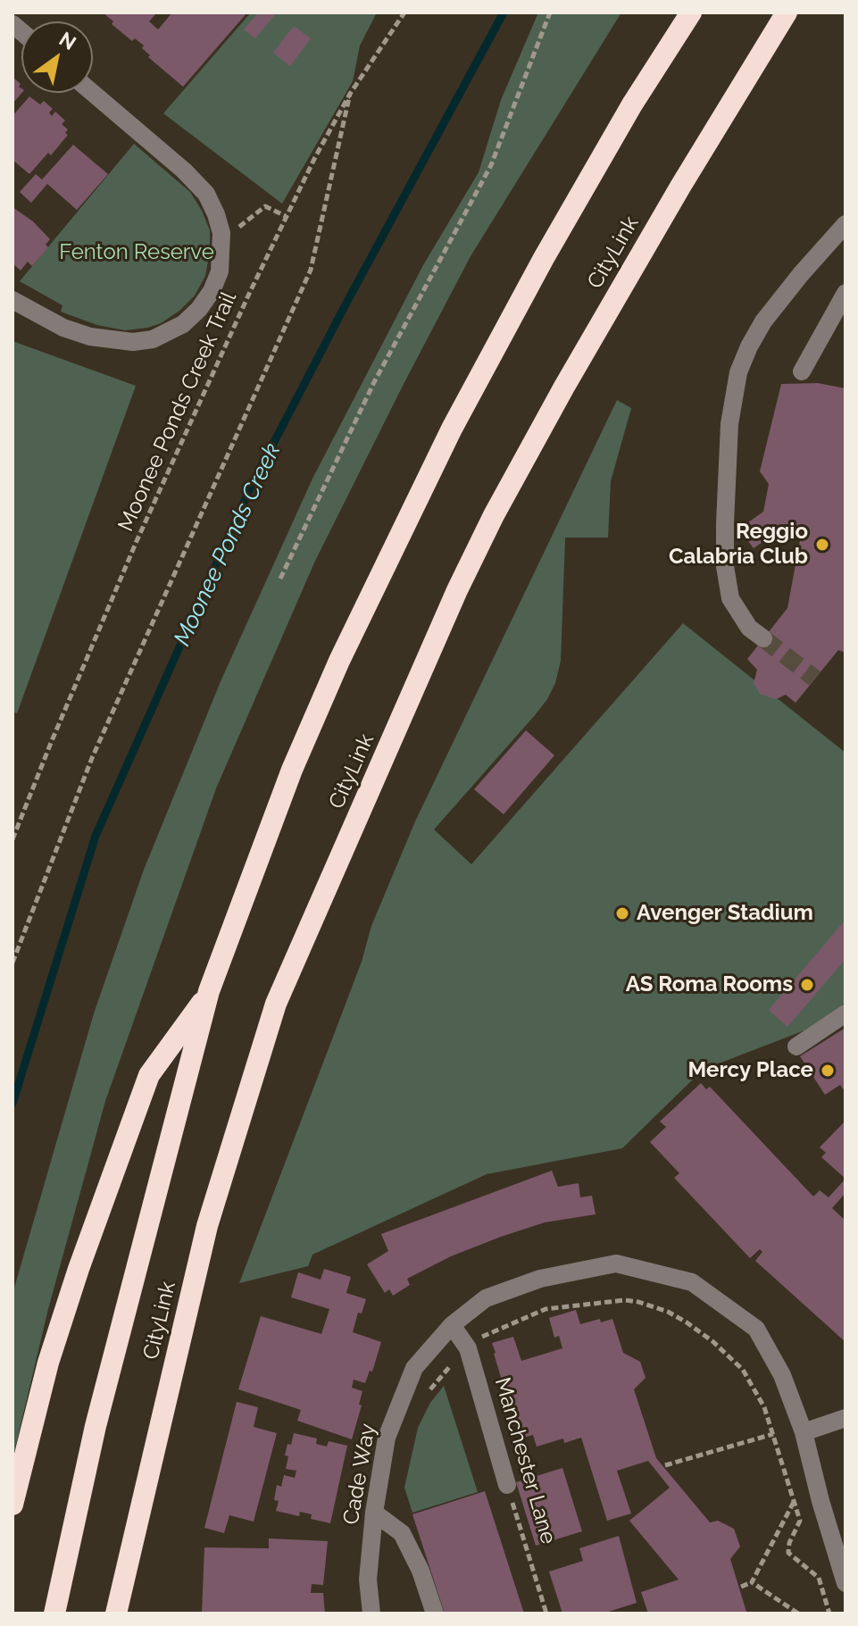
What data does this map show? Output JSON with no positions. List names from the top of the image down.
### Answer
{
  "streets": {
    "highway": ["CityLink"],
    "street": ["Manchester Lane", "Cade Way"],
    "path": ["Moonee Ponds Creek Trail"]
  },
  "crossings": [
    ["Manchester Lane", "Cade Way"]
  ],
  "water": ["Moonee Ponds Creek"],
  "parks": ["Fenton Reserve"],
  "places": [
    "Reggio Calabria Club",
    "Avenger Stadium",
    "AS Roma Rooms",
    "Mercy Place"
  ],
  "north": "top right"
}
